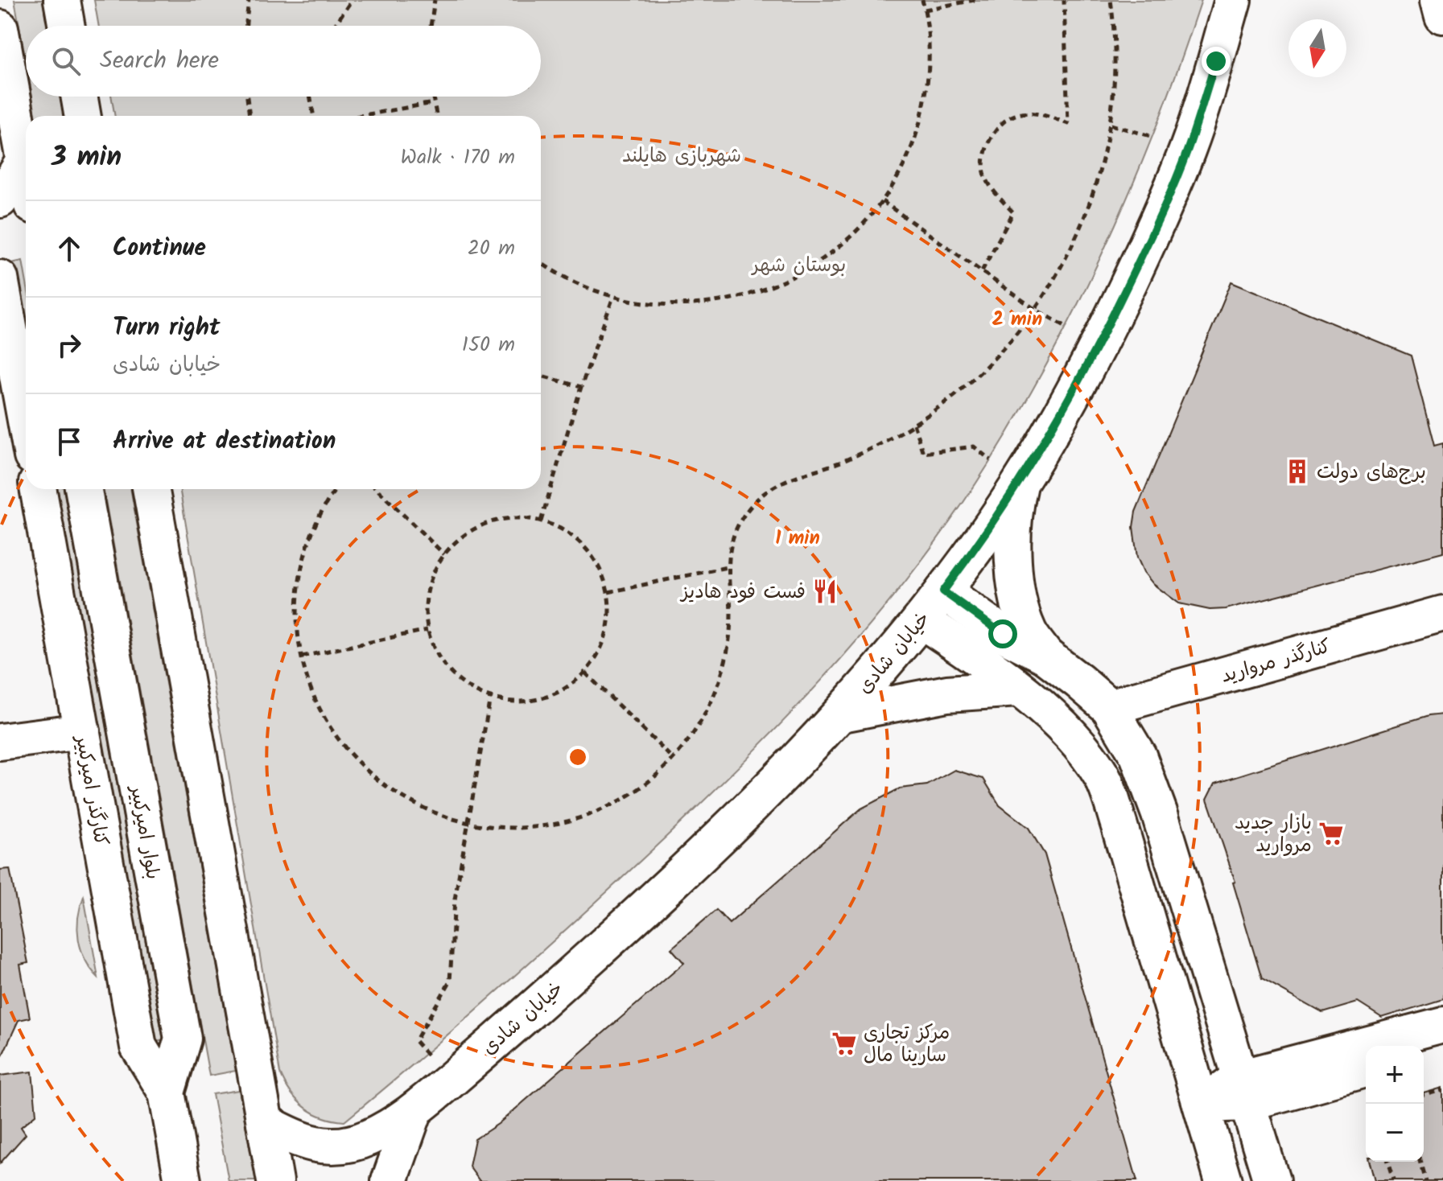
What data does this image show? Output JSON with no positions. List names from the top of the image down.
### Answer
{
  "streets": {
    "street": [
      "خیابان شادی",
      "کنارگذر مروارید",
      "کنارگذر امیرکبیر",
      "بلوار امیرکبیر"
    ]
  },
  "crossings": [
    ["کنارگذر امیرکبیر", "بلوار امیرکبیر"]
  ],
  "parks": ["شهربازی هایلند", "بوستان شهر"],
  "places": {
    "building": ["برج‌های دولت"],
    "restaurant": ["فست فود هادیز"],
    "supermarket": ["بازار جدید مروارید", "مرکز تجاری سارینا مال"]
  },
  "north": "bottom",
  "page": {
    "search": "Search here",
    "heading": ["3 min", "Walk · 170 m"],
    "list": [
      ["Continue", "20 m"],
      ["Turn right", "خیابان شادی", "150 m"],
      "Arrive at destination"
    ],
    "map_buttons": ["+", "−"]
  },
  "rings": ["2 min", "1 min"]
}
